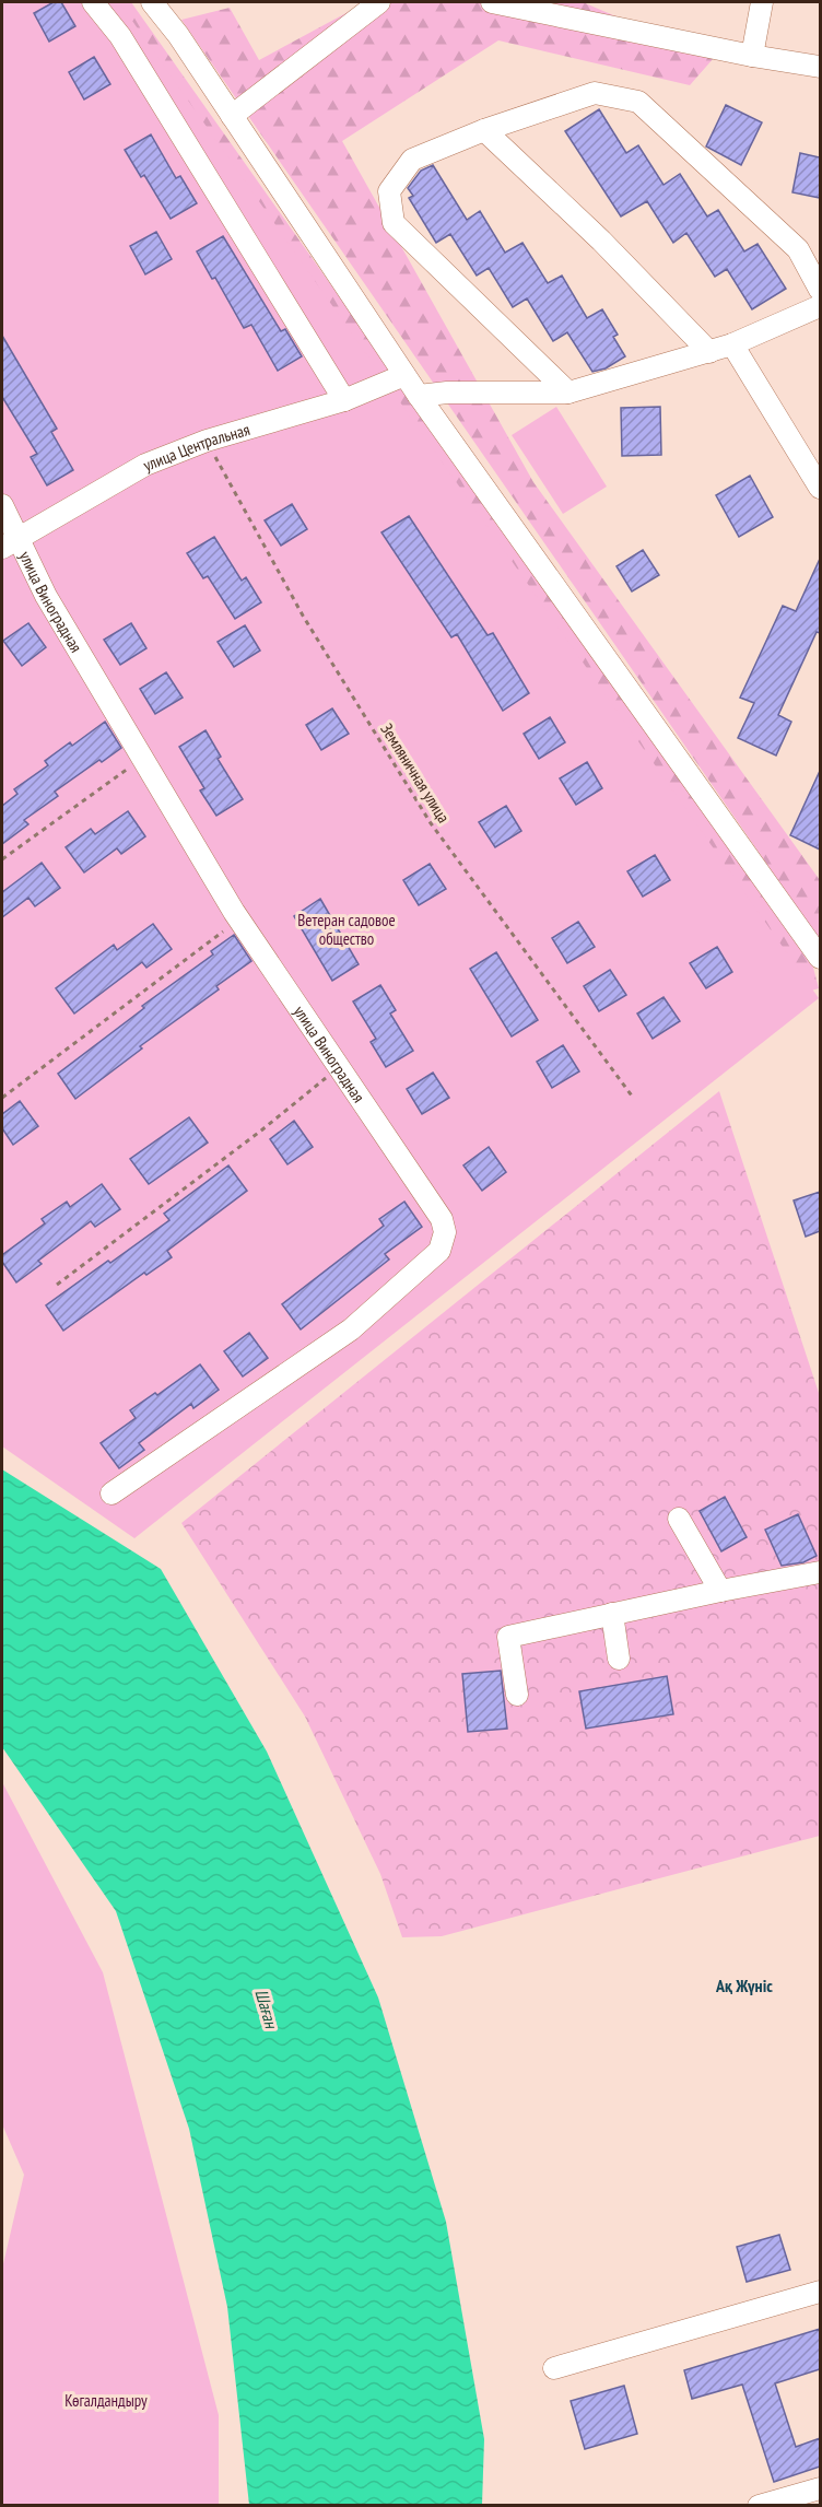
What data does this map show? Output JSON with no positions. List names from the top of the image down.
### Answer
{
  "streets": {
    "street": ["улица Центральная", "улица Виноградная"],
    "path": ["Земляничная улица"]
  },
  "crossings": [
    ["улица Центральная", "улица Виноградная"],
    ["улица Центральная", "Земляничная улица"]
  ],
  "districts": ["Ақ Жүніс"],
  "water": ["Шаған"],
  "parks": ["Ветеран садовое общество", "Көгалдандыру"]
}
